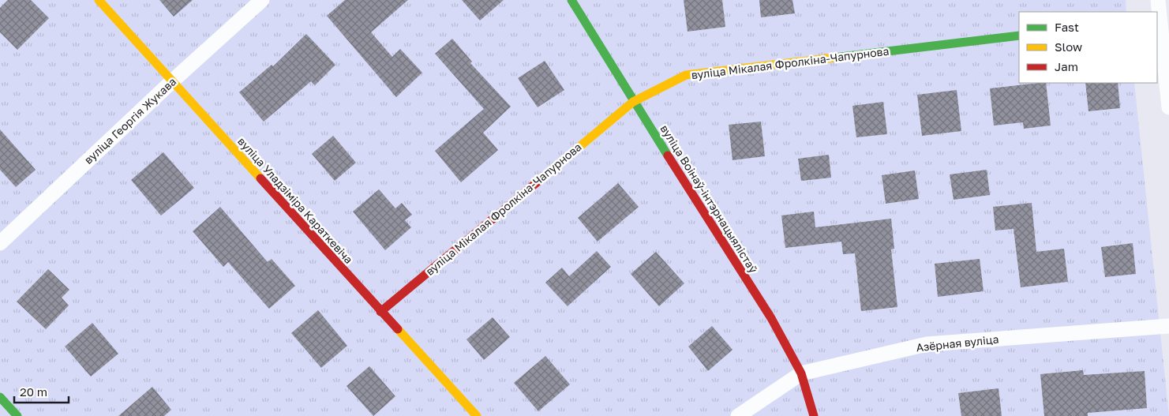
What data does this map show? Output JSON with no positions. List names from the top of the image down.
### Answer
{
  "streets": {
    "street": [
      "вуліца Мікалая Фролкіна-Чапурнова",
      "вуліца Георгія Жукава",
      "вуліца Воінаў-інтэрнацыялістаў",
      "вуліца Уладзіміра Караткевіча",
      "Азёрная вуліца"
    ]
  },
  "crossings": [
    ["вуліца Мікалая Фролкіна-Чапурнова", "вуліца Воінаў-інтэрнацыялістаў"],
    ["вуліца Мікалая Фролкіна-Чапурнова", "вуліца Уладзіміра Караткевіча"],
    ["вуліца Георгія Жукава", "вуліца Уладзіміра Караткевіча"],
    ["вуліца Воінаў-інтэрнацыялістаў", "Азёрная вуліца"]
  ],
  "legend": ["Fast", "Slow", "Jam"],
  "scale_bar": "20 m"
}
